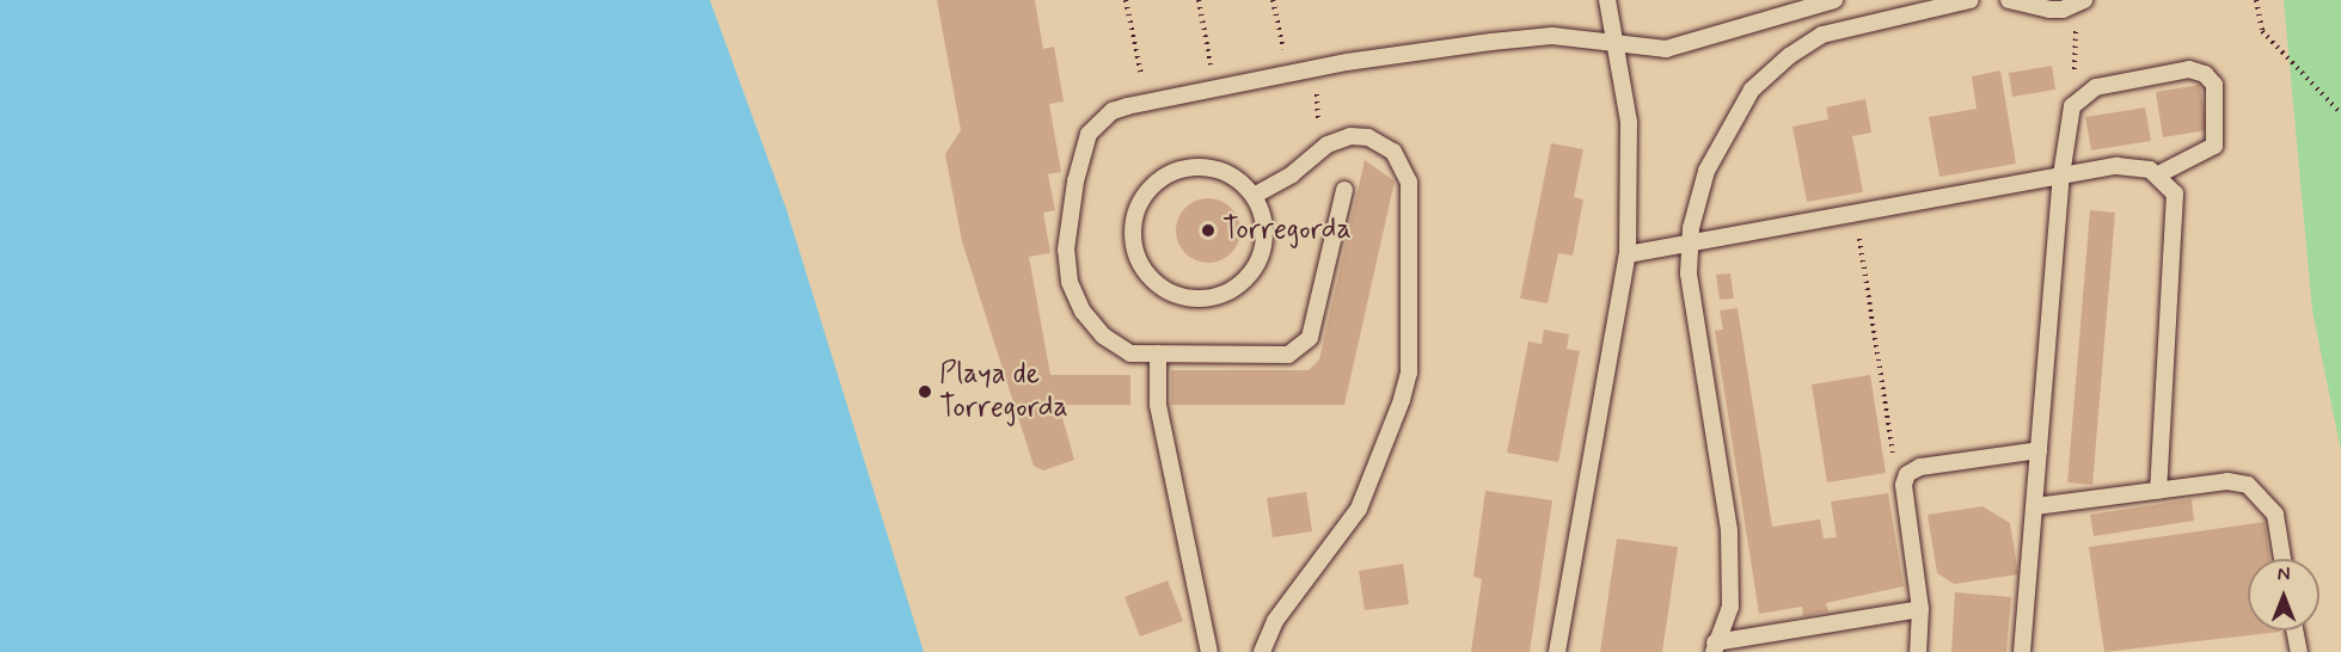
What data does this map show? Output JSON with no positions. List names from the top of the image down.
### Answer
{
  "places": ["Torregorda", "Playa de Torregorda"],
  "north": "top"
}
